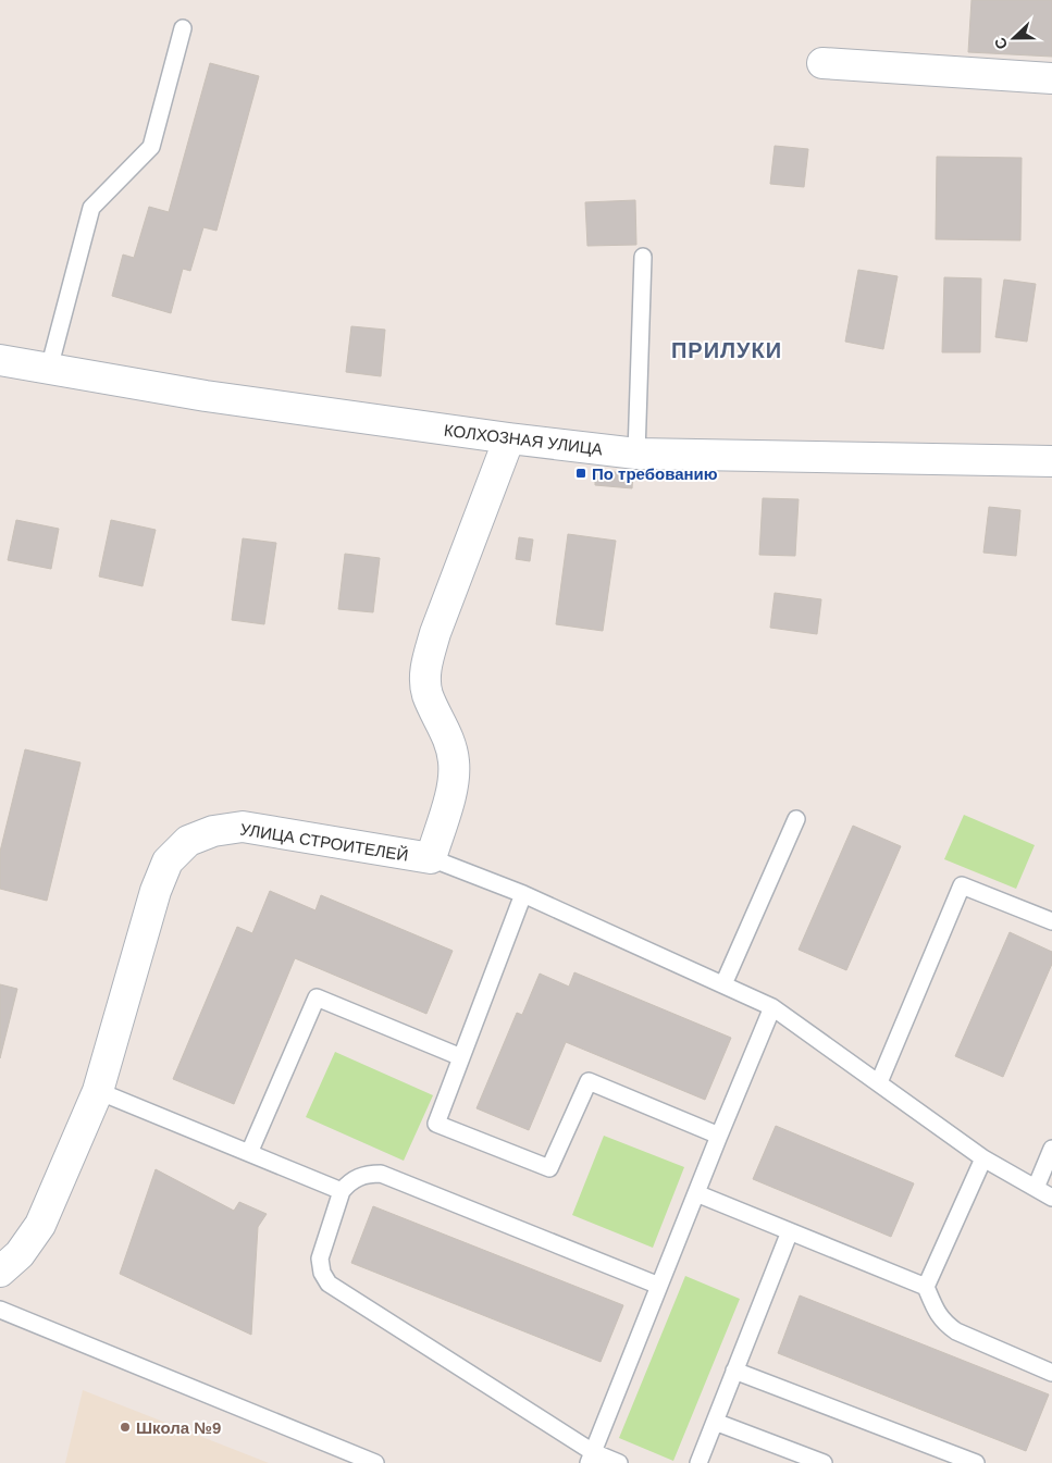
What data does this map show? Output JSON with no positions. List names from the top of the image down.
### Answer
{
  "streets": {
    "street": ["КОЛХОЗНАЯ УЛИЦА", "УЛИЦА СТРОИТЕЛЕЙ"]
  },
  "crossings": [
    ["КОЛХОЗНАЯ УЛИЦА", "УЛИЦА СТРОИТЕЛЕЙ"]
  ],
  "districts": ["ПРИЛУКИ"],
  "places": {
    "transit": ["По требованию"],
    "other": ["Школа №9"]
  },
  "north": "left"
}
